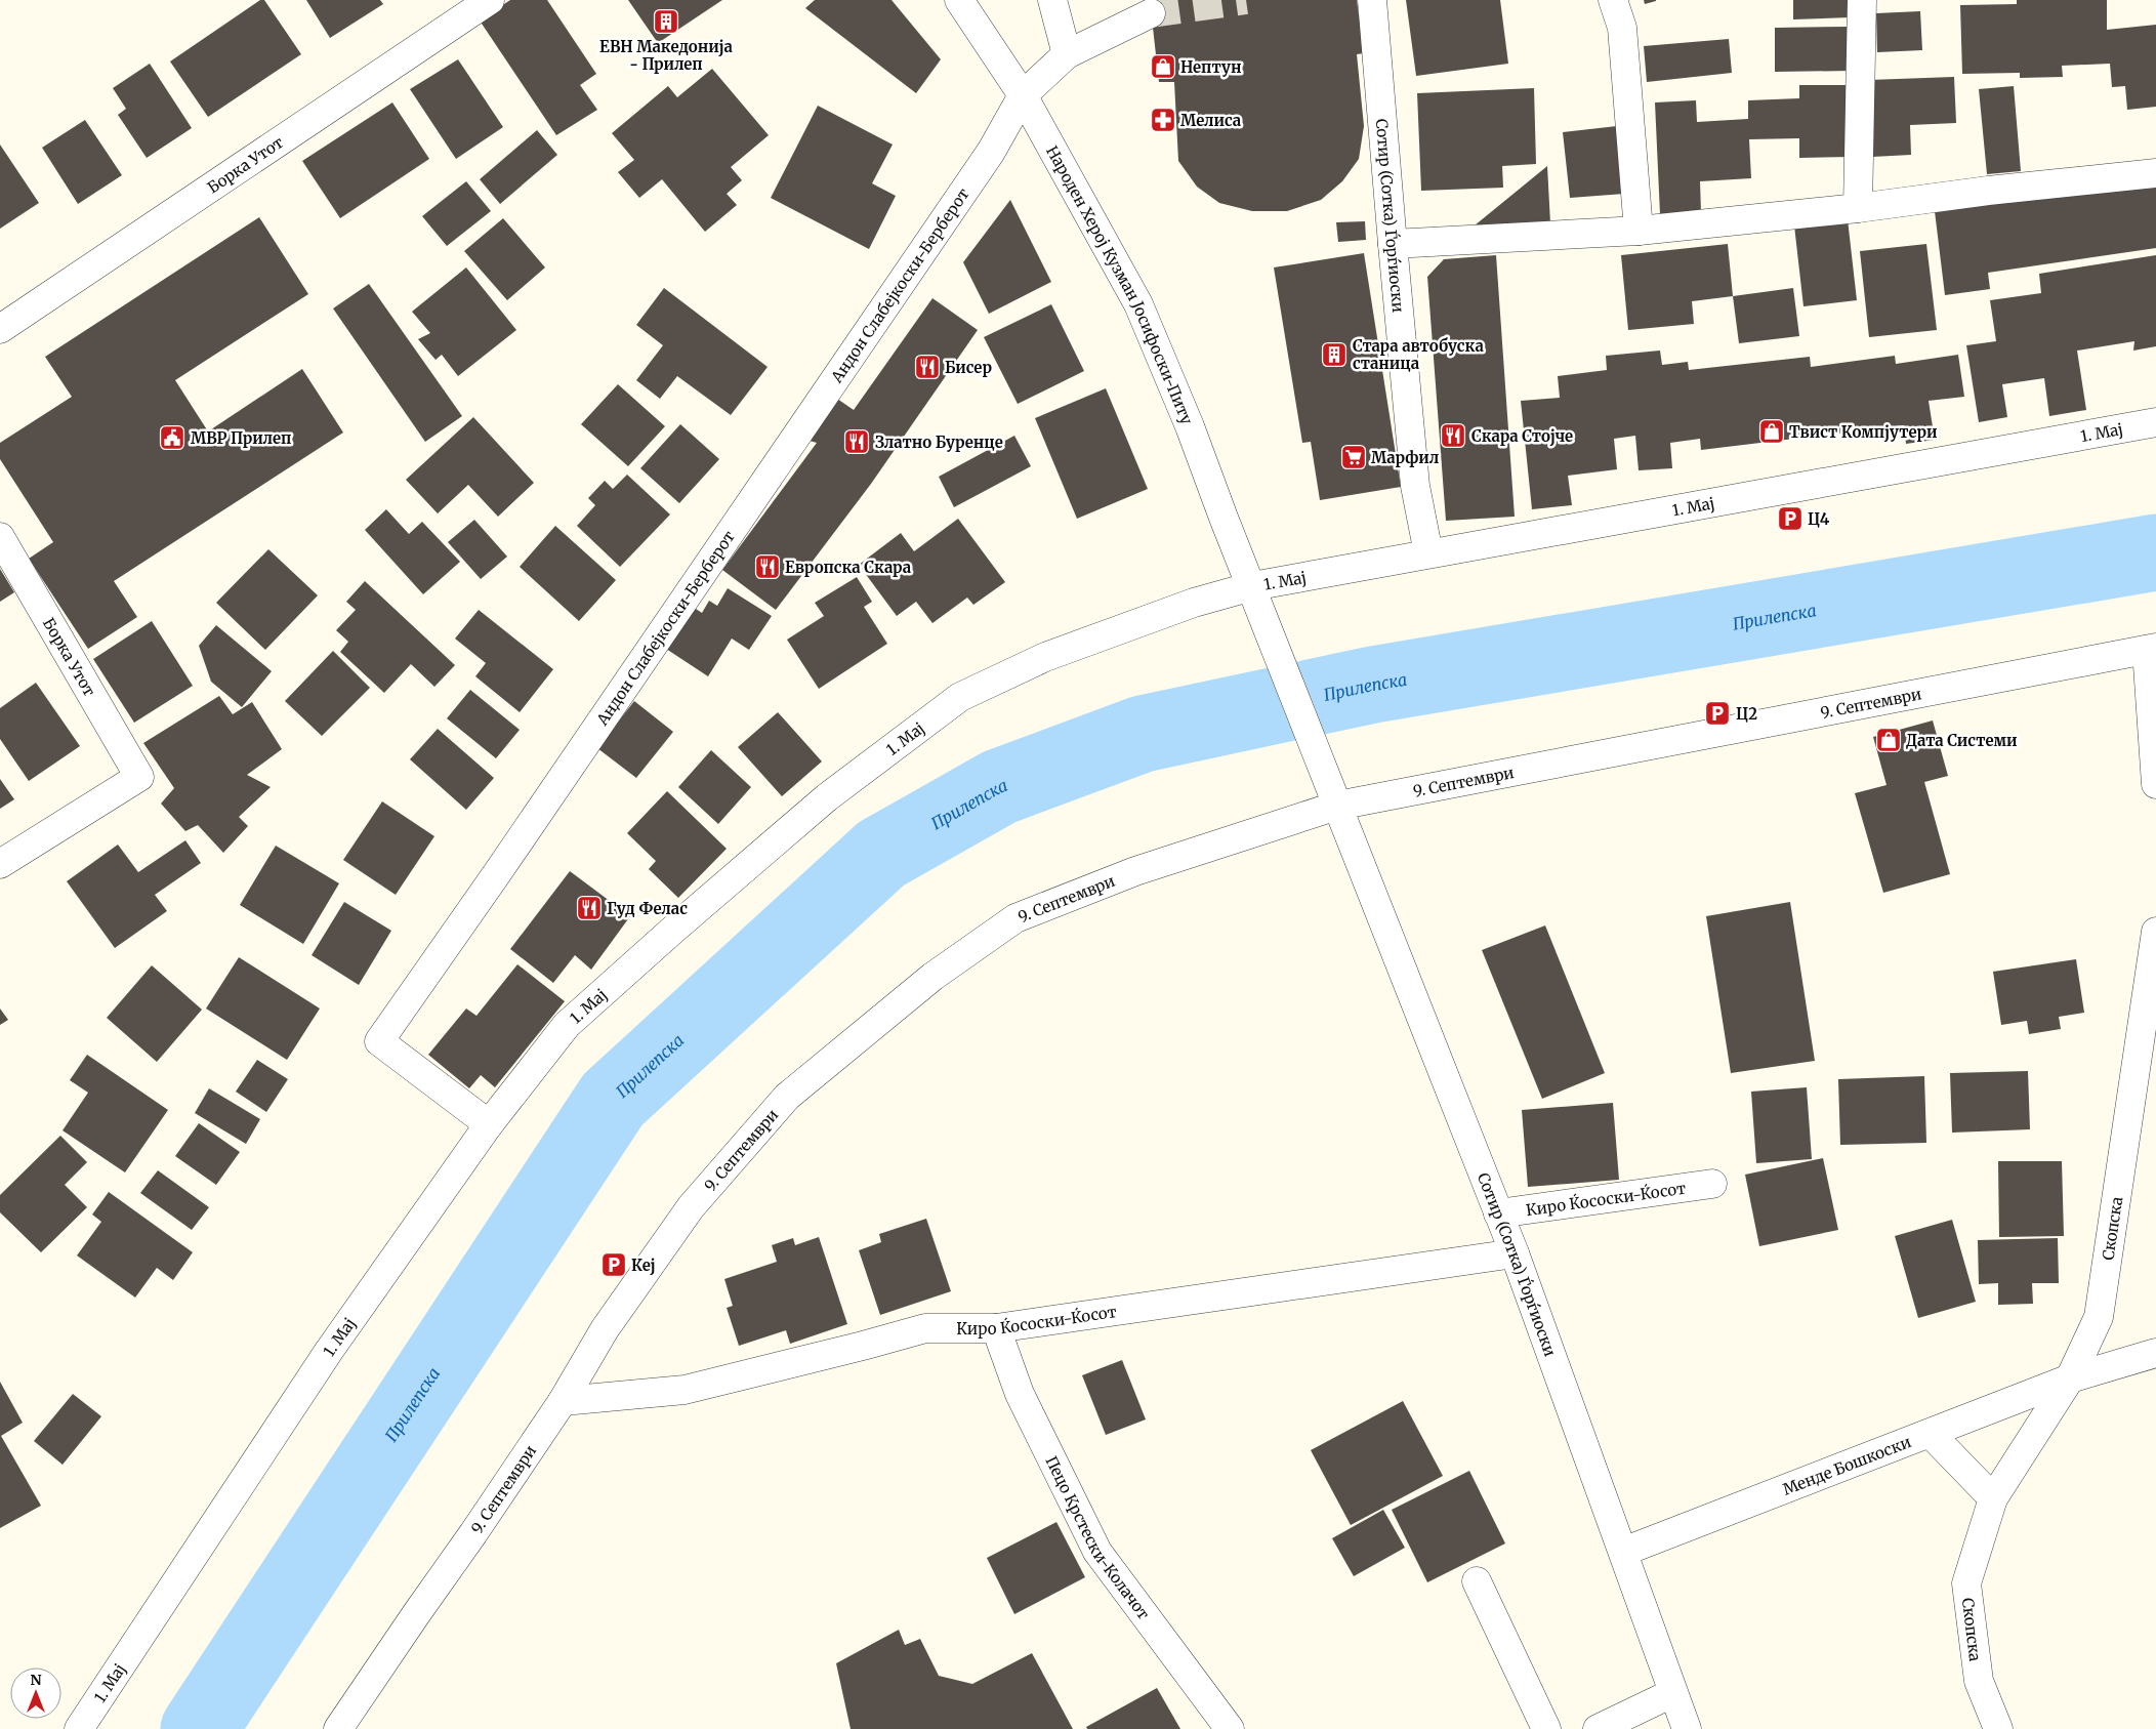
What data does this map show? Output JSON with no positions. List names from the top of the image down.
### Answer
{
  "streets": {
    "street": [
      "Борка Утот",
      "Сотир (Сотка) Ѓорѓиоски",
      "Андон Слабејкоски-Берберот",
      "Народен Херој Кузман Јосифоски-Питу",
      "1. Мај",
      "9. Септември",
      "Киро Ќососки-Ќосот",
      "Скопска",
      "Менде Бошкоски",
      "Пецо Крстески-Колачот"
    ]
  },
  "crossings": [
    ["Сотир (Сотка) Ѓорѓиоски", "Народен Херој Кузман Јосифоски-Питу"],
    ["Сотир (Сотка) Ѓорѓиоски", "1. Мај"],
    ["Сотир (Сотка) Ѓорѓиоски", "9. Септември"],
    ["Сотир (Сотка) Ѓорѓиоски", "Киро Ќососки-Ќосот"],
    ["Сотир (Сотка) Ѓорѓиоски", "Менде Бошкоски"],
    ["Андон Слабејкоски-Берберот", "Народен Херој Кузман Јосифоски-Питу"],
    ["Андон Слабејкоски-Берберот", "1. Мај"],
    ["Народен Херој Кузман Јосифоски-Питу", "1. Мај"],
    ["Народен Херој Кузман Јосифоски-Питу", "9. Септември"],
    ["9. Септември", "Киро Ќососки-Ќосот"],
    ["Киро Ќососки-Ќосот", "Пецо Крстески-Колачот"],
    ["Скопска", "Менде Бошкоски"]
  ],
  "water": ["Прилепска"],
  "places": {
    "building": ["ЕВН Македонија - Прилеп", "Стара автобуска станица"],
    "shop": ["Нептун", "Твист Компјутери", "Дата Системи"],
    "pharmacy": ["Мелиса"],
    "restaurant": [
      "Бисер",
      "Скара Стојче",
      "Златно Буренце",
      "Европска Скара",
      "Гуд Фелас"
    ],
    "public building": ["МВР Прилеп"],
    "supermarket": ["Марфил"],
    "parking": ["Ц4", "Ц2", "Кеј"]
  },
  "north": "top"
}
